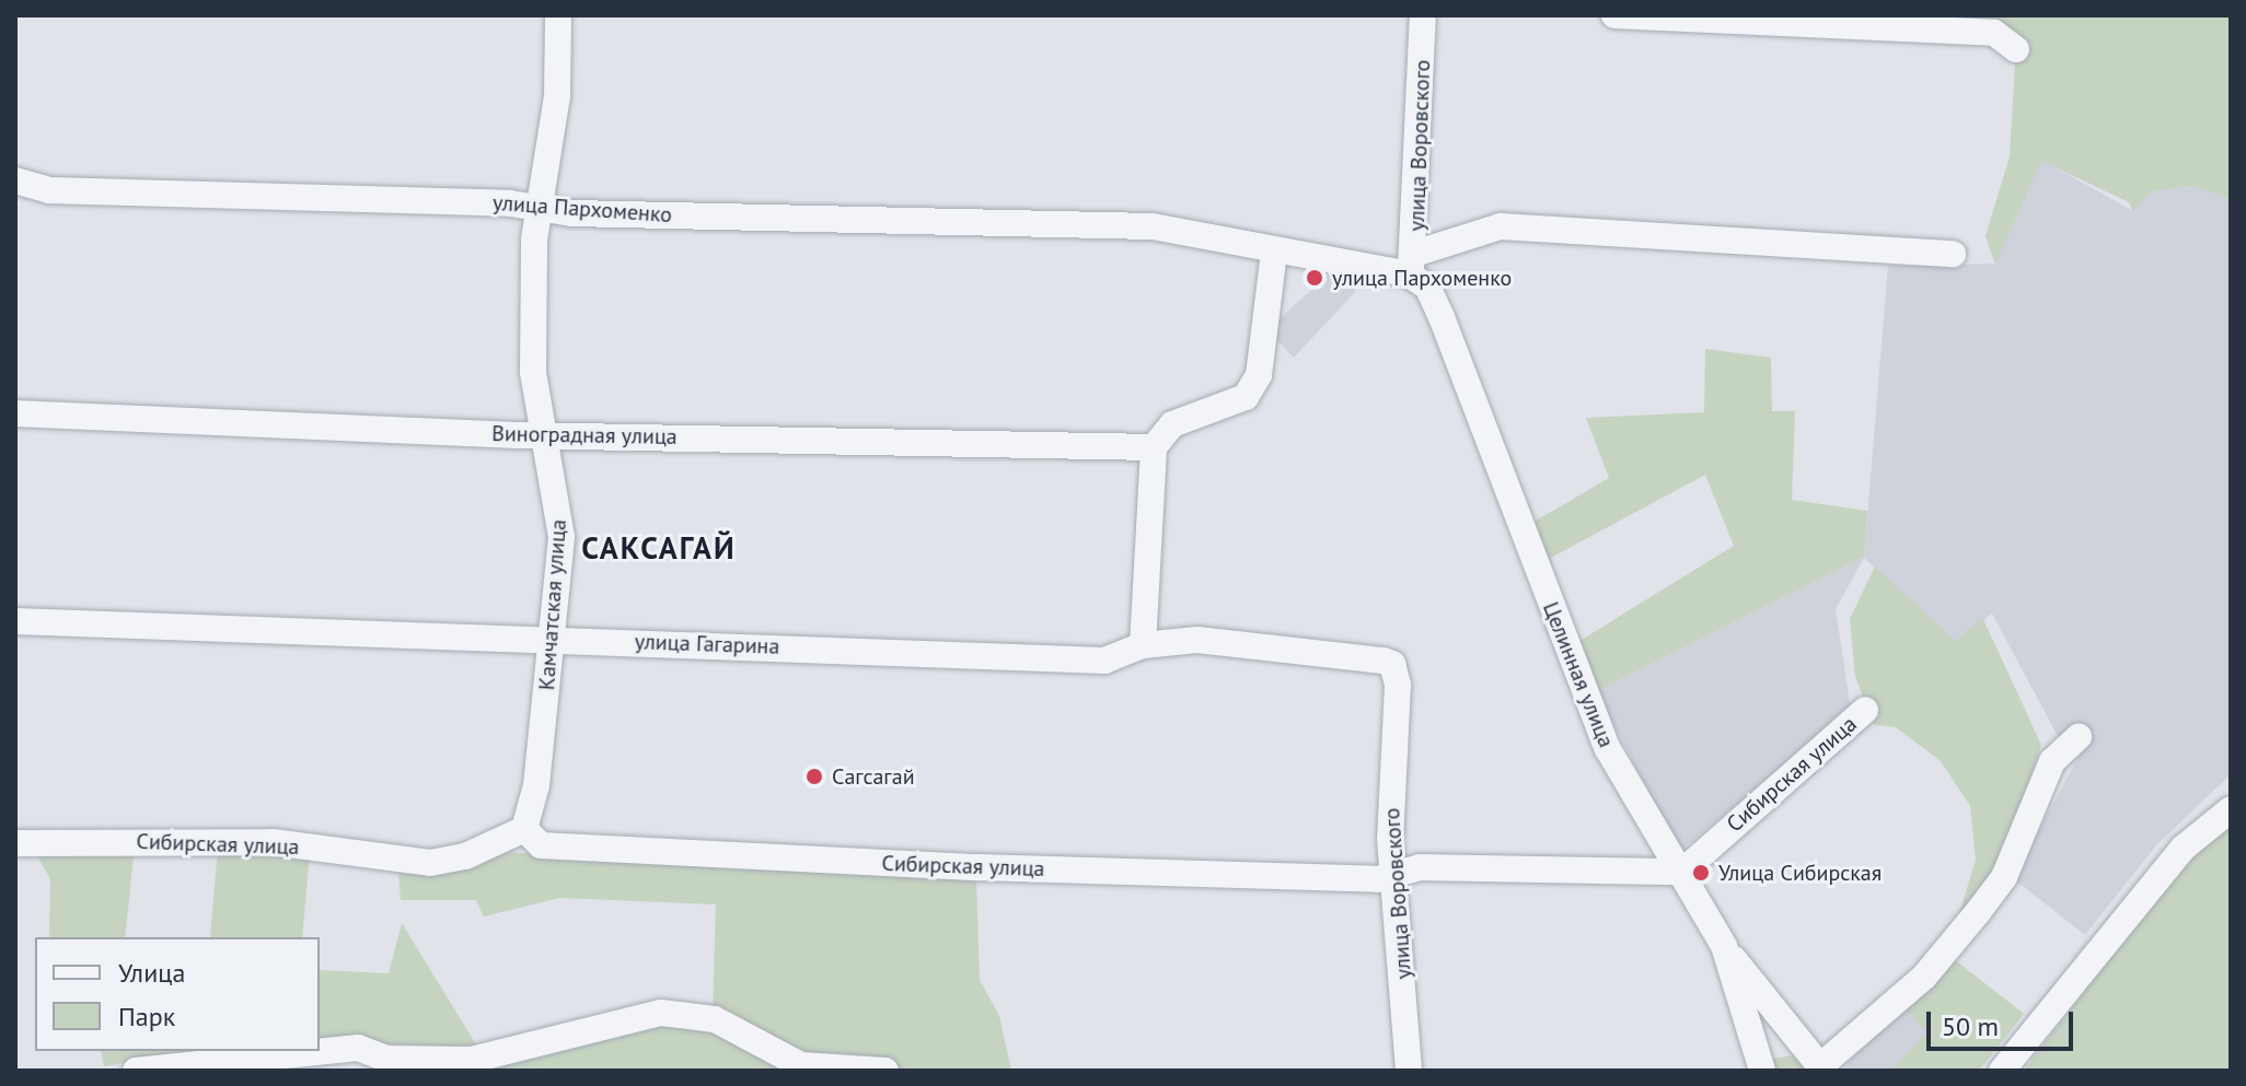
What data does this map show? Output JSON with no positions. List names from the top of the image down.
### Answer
{
  "streets": {
    "street": [
      "улица Воровского",
      "улица Пархоменко",
      "Виноградная улица",
      "Камчатская улица",
      "улица Гагарина",
      "Целинная улица",
      "Сибирская улица"
    ]
  },
  "crossings": [
    ["улица Воровского", "улица Пархоменко"],
    ["улица Воровского", "улица Гагарина"],
    ["улица Воровского", "Целинная улица"],
    ["улица Воровского", "Сибирская улица"],
    ["улица Пархоменко", "Камчатская улица"],
    ["улица Пархоменко", "Целинная улица"],
    ["Виноградная улица", "Камчатская улица"],
    ["Камчатская улица", "улица Гагарина"],
    ["Камчатская улица", "Сибирская улица"],
    ["Целинная улица", "Сибирская улица"]
  ],
  "districts": ["САКСАГАЙ"],
  "places": ["улица Пархоменко", "Сагсагай", "Улица Сибирская"],
  "legend": ["Улица", "Парк"],
  "scale_bar": "50 m"
}
